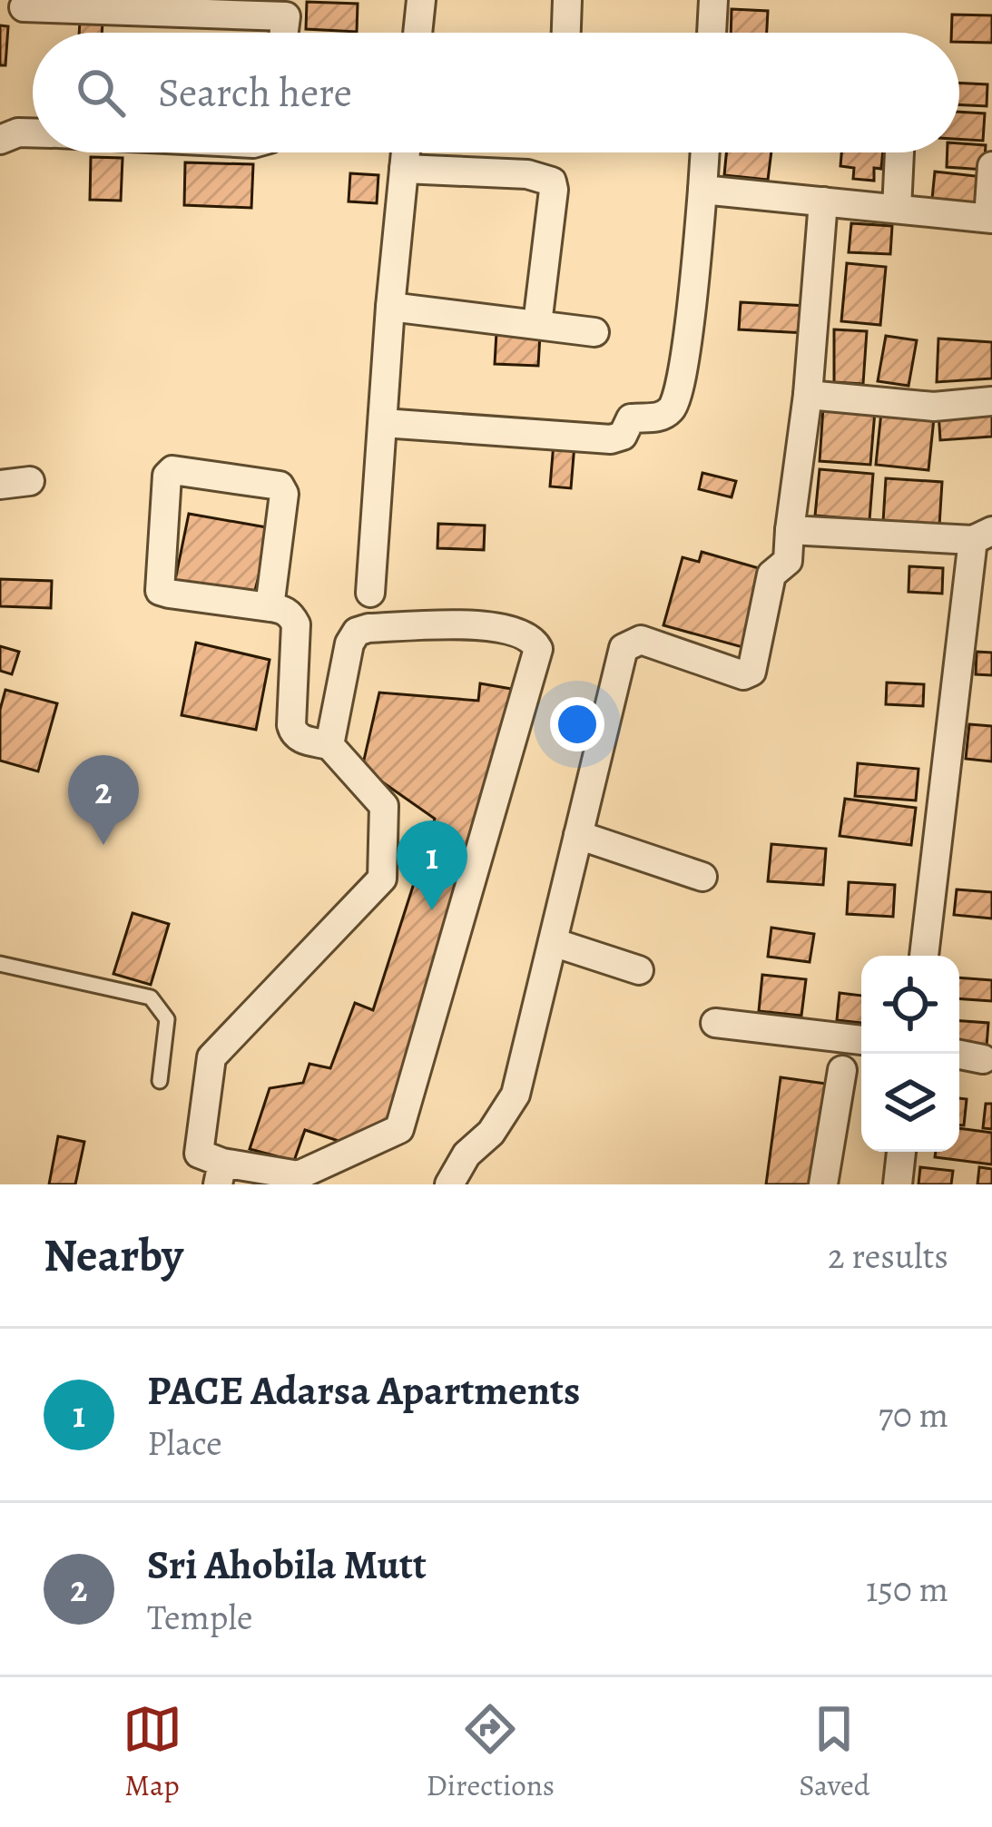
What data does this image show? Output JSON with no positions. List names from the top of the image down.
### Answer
{
  "page": {
    "search": "Search here",
    "pins": ["2", "1"],
    "heading": ["Nearby", "2 results"],
    "list": [
      {
        "mark": "1",
        "name": "PACE Adarsa Apartments",
        "note": "Place",
        "value": "70 m"
      },
      {
        "mark": "2",
        "name": "Sri Ahobila Mutt",
        "note": "Temple",
        "value": "150 m"
      }
    ],
    "nav": ["Map", "Directions", "Saved"]
  }
}
